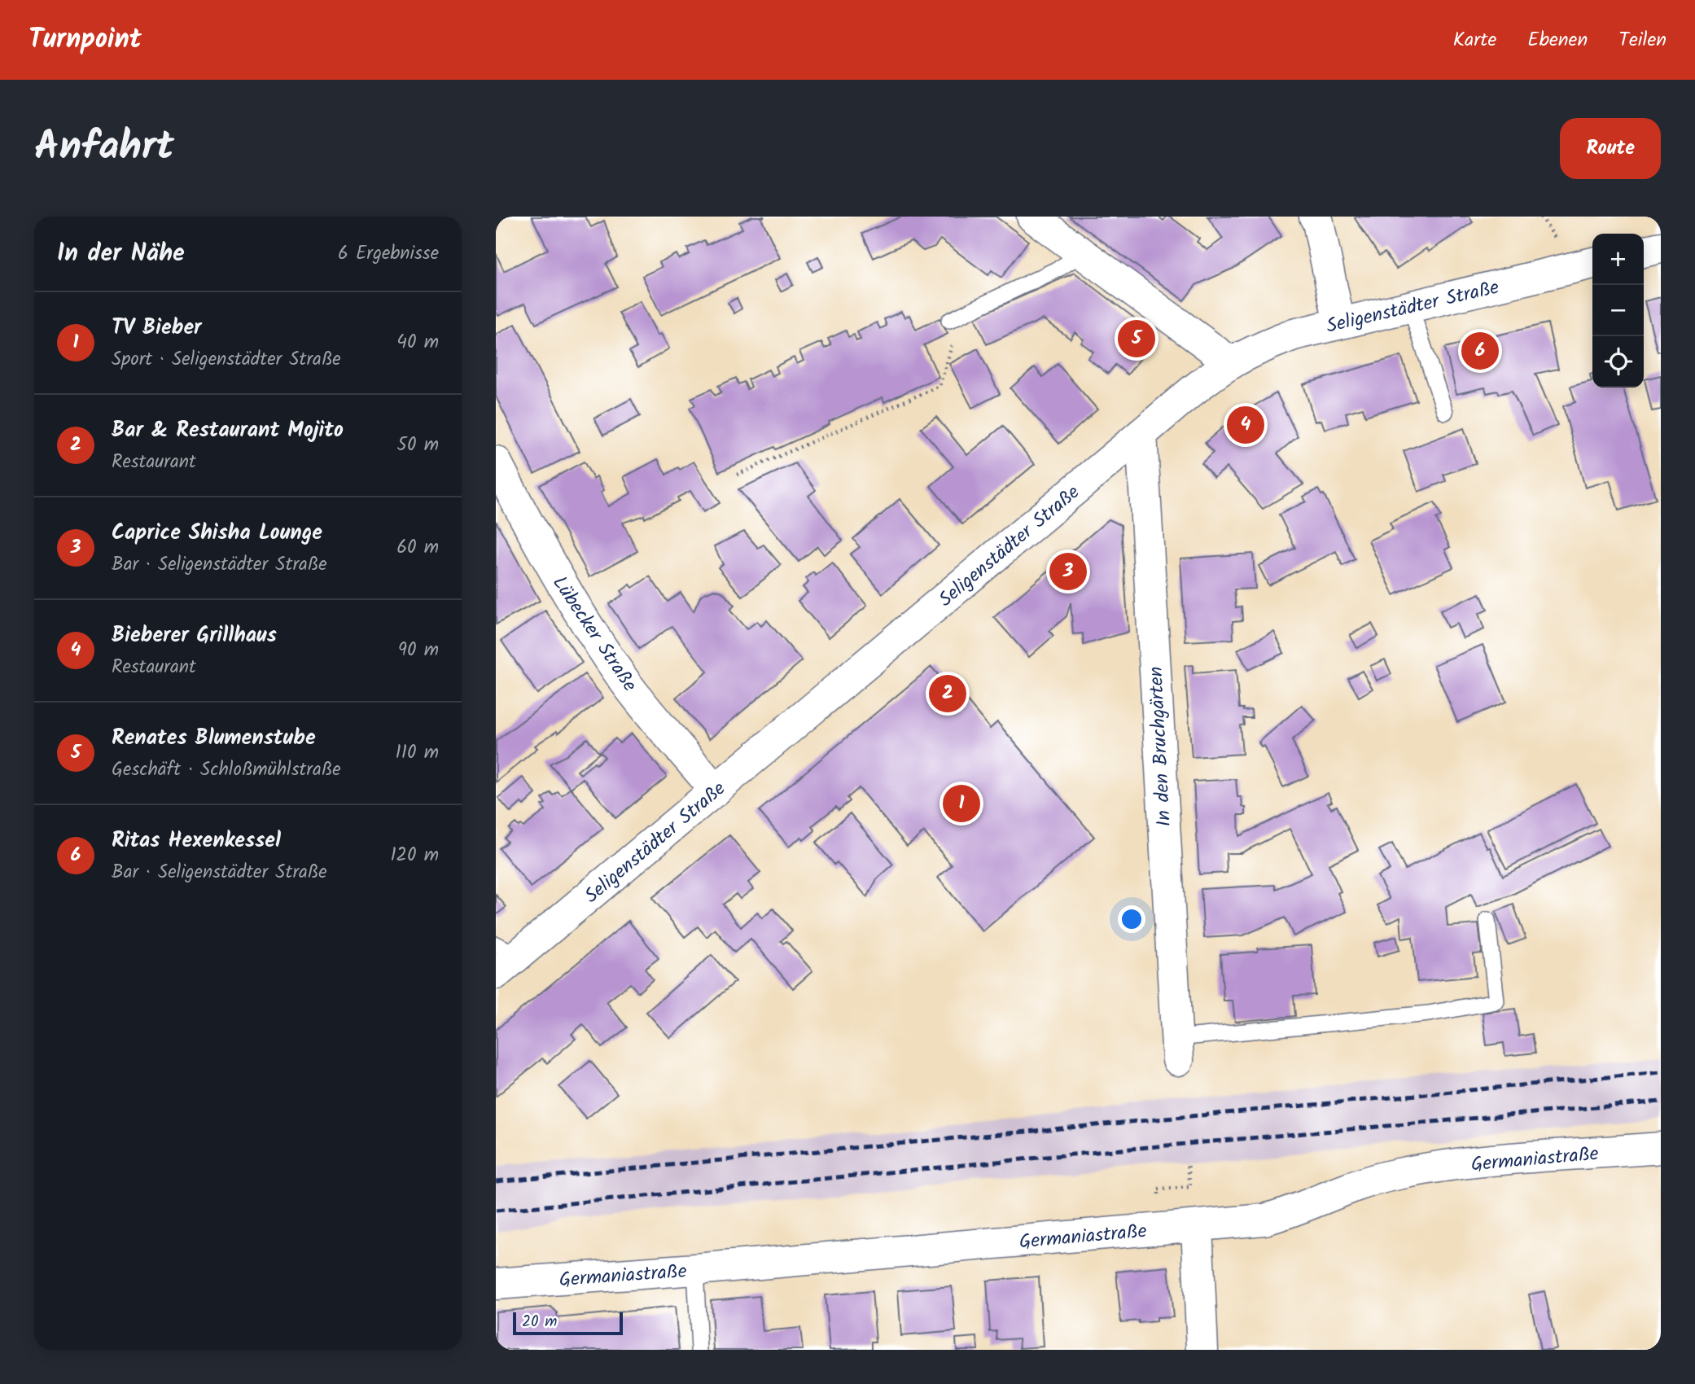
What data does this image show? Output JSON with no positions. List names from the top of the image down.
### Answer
{
  "streets": {
    "street": [
      "Seligenstädter Straße",
      "Lübecker Straße",
      "In den Bruchgärten",
      "Germaniastraße"
    ]
  },
  "crossings": [
    ["Seligenstädter Straße", "Lübecker Straße"],
    ["Seligenstädter Straße", "In den Bruchgärten"]
  ],
  "scale_bar": "20 m",
  "page": {
    "header": "Turnpoint",
    "nav": ["Karte", "Ebenen", "Teilen"],
    "title": "Anfahrt",
    "buttons": "Route",
    "heading": ["In der Nähe", "6 Ergebnisse"],
    "map_buttons": ["+", "−"],
    "list": [
      {
        "mark": "1",
        "name": "TV Bieber",
        "note": "Sport · Seligenstädter Straße",
        "value": "40 m"
      },
      {
        "mark": "2",
        "name": "Bar & Restaurant Mojito",
        "note": "Restaurant",
        "value": "50 m"
      },
      {
        "mark": "3",
        "name": "Caprice Shisha Lounge",
        "note": "Bar · Seligenstädter Straße",
        "value": "60 m"
      },
      {
        "mark": "4",
        "name": "Bieberer Grillhaus",
        "note": "Restaurant",
        "value": "90 m"
      },
      {
        "mark": "5",
        "name": "Renates Blumenstube",
        "note": "Geschäft · Schloßmühlstraße",
        "value": "110 m"
      },
      {
        "mark": "6",
        "name": "Ritas Hexenkessel",
        "note": "Bar · Seligenstädter Straße",
        "value": "120 m"
      }
    ],
    "pins": [
      "5",
      "6",
      "4",
      "3",
      "2",
      "1"
    ],
    "scale": "20 m"
  }
}
